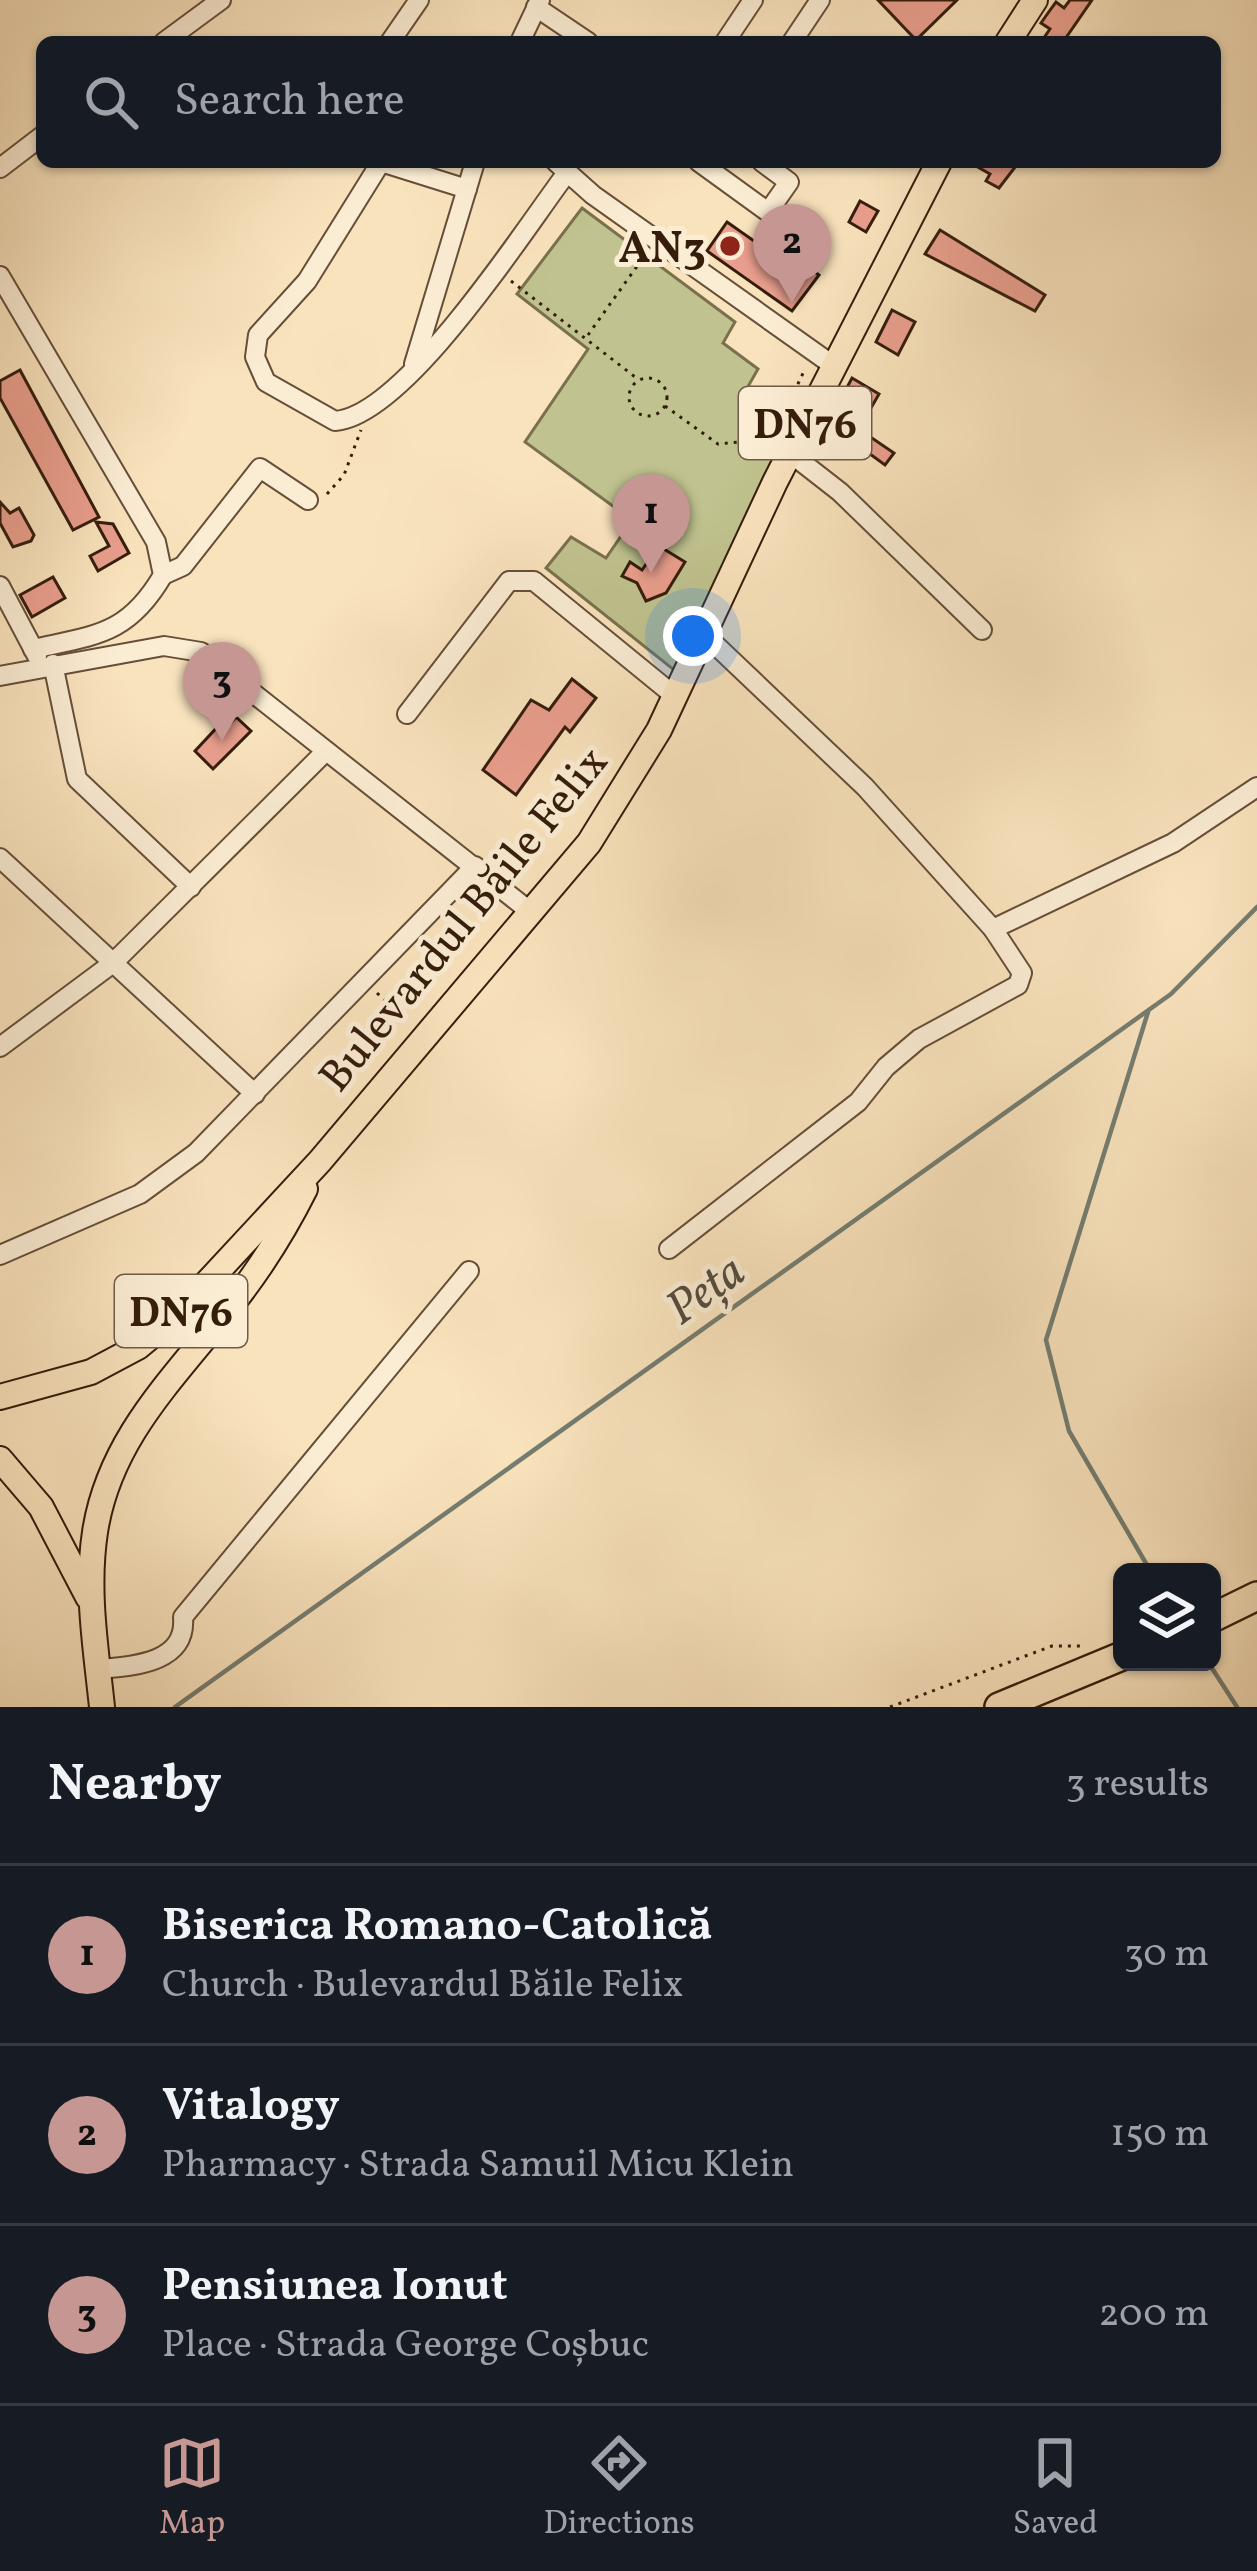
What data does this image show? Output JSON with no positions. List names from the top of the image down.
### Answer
{
  "streets": {
    "main road": ["DN76", "Bulevardul Băile Felix"]
  },
  "water": ["Peța"],
  "places": ["AN3"],
  "page": {
    "search": "Search here",
    "pins": ["2", "1", "3"],
    "heading": ["Nearby", "3 results"],
    "list": [
      {
        "mark": "1",
        "name": "Biserica Romano-Catolică",
        "note": "Church · Bulevardul Băile Felix",
        "value": "30 m"
      },
      {
        "mark": "2",
        "name": "Vitalogy",
        "note": "Pharmacy · Strada Samuil Micu Klein",
        "value": "150 m"
      },
      {
        "mark": "3",
        "name": "Pensiunea Ionut",
        "note": "Place · Strada George Coșbuc",
        "value": "200 m"
      }
    ],
    "nav": ["Map", "Directions", "Saved"]
  }
}
